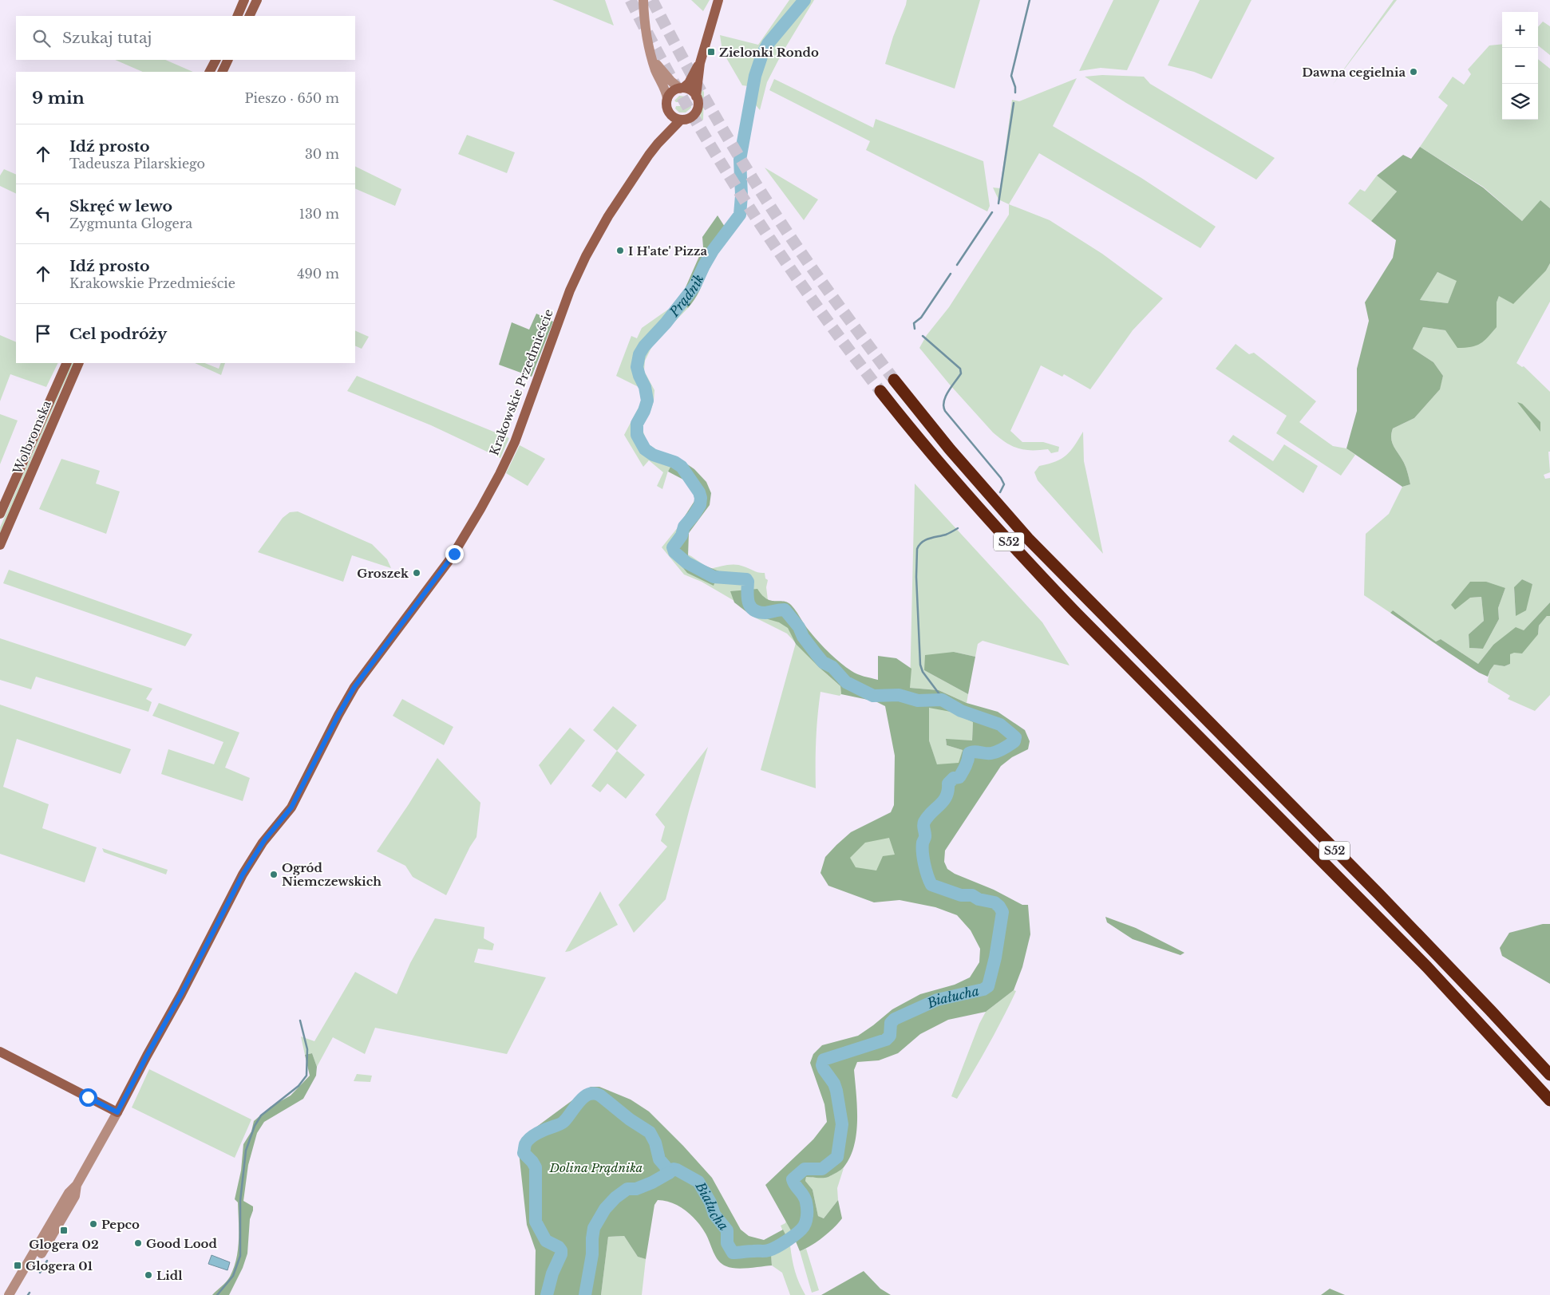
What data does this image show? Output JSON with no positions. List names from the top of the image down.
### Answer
{
  "streets": {
    "highway": ["S52"],
    "main road": ["Krakowskie Przedmieście", "Wolbromska"]
  },
  "water": ["Prądnik", "Białucha"],
  "parks": ["Dolina Prądnika"],
  "places": {
    "transit": ["Zielonki Rondo", "Glogera 02", "Glogera 01"],
    "other": [
      "Dawna cegielnia",
      "I H'ate' Pizza",
      "Groszek",
      "Ogród Niemczewskich",
      "Pepco",
      "Good Lood",
      "Lidl"
    ]
  },
  "page": {
    "map_buttons": ["+", "−"],
    "search": "Szukaj tutaj",
    "heading": ["9 min", "Pieszo · 650 m"],
    "list": [
      ["Idź prosto", "Tadeusza Pilarskiego", "30 m"],
      ["Skręć w lewo", "Zygmunta Glogera", "130 m"],
      ["Idź prosto", "Krakowskie Przedmieście", "490 m"],
      "Cel podróży"
    ]
  }
}
